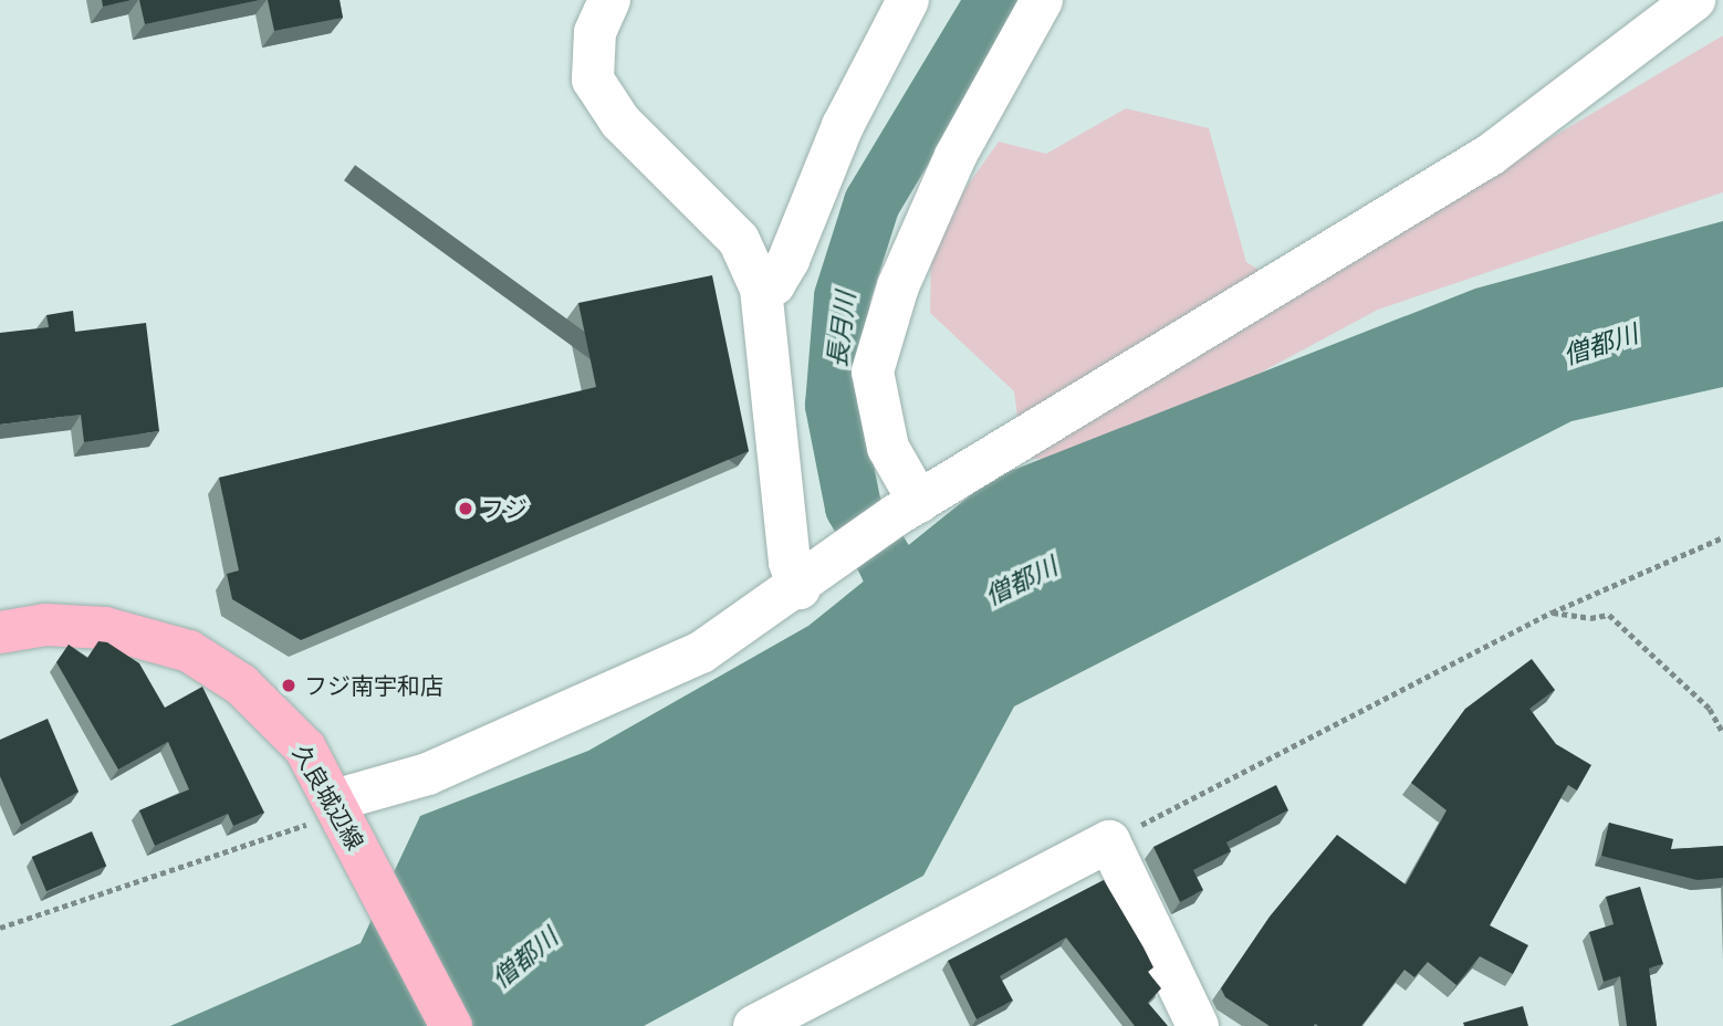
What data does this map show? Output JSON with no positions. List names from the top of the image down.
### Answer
{
  "streets": {
    "main road": ["久良城辺線"]
  },
  "water": ["長月川", "僧都川"],
  "places": ["フジ", "フジ南宇和店"]
}
